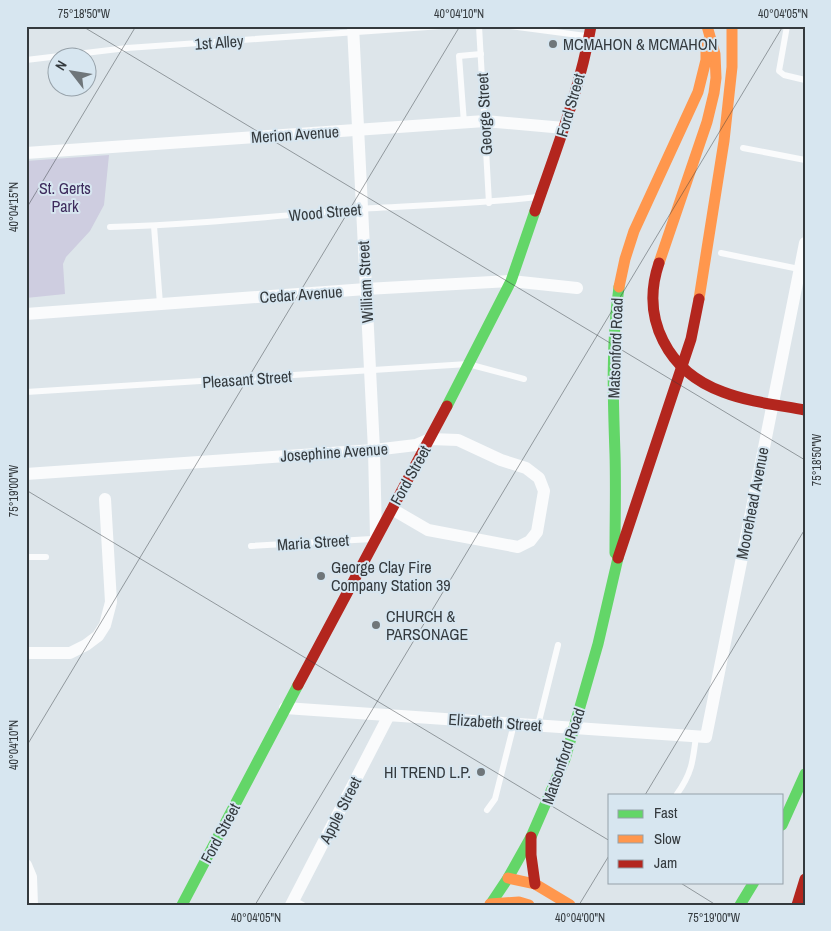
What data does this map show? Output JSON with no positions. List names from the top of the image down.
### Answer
{
  "streets": {
    "main road": ["Ford Street", "Matsonford Road"],
    "street": [
      "Merion Avenue",
      "William Street",
      "Cedar Avenue",
      "Josephine Avenue",
      "Moorehead Avenue",
      "Elizabeth Street",
      "Apple Street"
    ],
    "lane": [
      "1st Alley",
      "George Street",
      "Wood Street",
      "Pleasant Street",
      "Maria Street"
    ]
  },
  "crossings": [
    ["1st Alley", "William Street"],
    ["Ford Street", "Merion Avenue"],
    ["Ford Street", "Wood Street"],
    ["Ford Street", "William Street"],
    ["Ford Street", "Cedar Avenue"],
    ["Ford Street", "Pleasant Street"],
    ["Ford Street", "Josephine Avenue"],
    ["Ford Street", "Maria Street"],
    ["Ford Street", "Elizabeth Street"],
    ["George Street", "Merion Avenue"],
    ["George Street", "Wood Street"],
    ["Merion Avenue", "William Street"],
    ["Wood Street", "William Street"],
    ["William Street", "Cedar Avenue"],
    ["William Street", "Pleasant Street"],
    ["William Street", "Josephine Avenue"],
    ["William Street", "Maria Street"],
    ["Moorehead Avenue", "Elizabeth Street"],
    ["Elizabeth Street", "Apple Street"]
  ],
  "parks": ["St. Gerts Park"],
  "places": [
    "MCMAHON & MCMAHON",
    "George Clay Fire Company Station 39",
    "CHURCH & PARSONAGE",
    "HI TREND L.P."
  ],
  "legend": ["Fast", "Slow", "Jam"],
  "north": "top left",
  "coordinates": [
    "75°18'50\"W",
    "40°04'10\"N",
    "40°04'05\"N",
    "40°04'15\"N",
    "75°19'00\"W",
    "40°04'00\"N"
  ]
}
